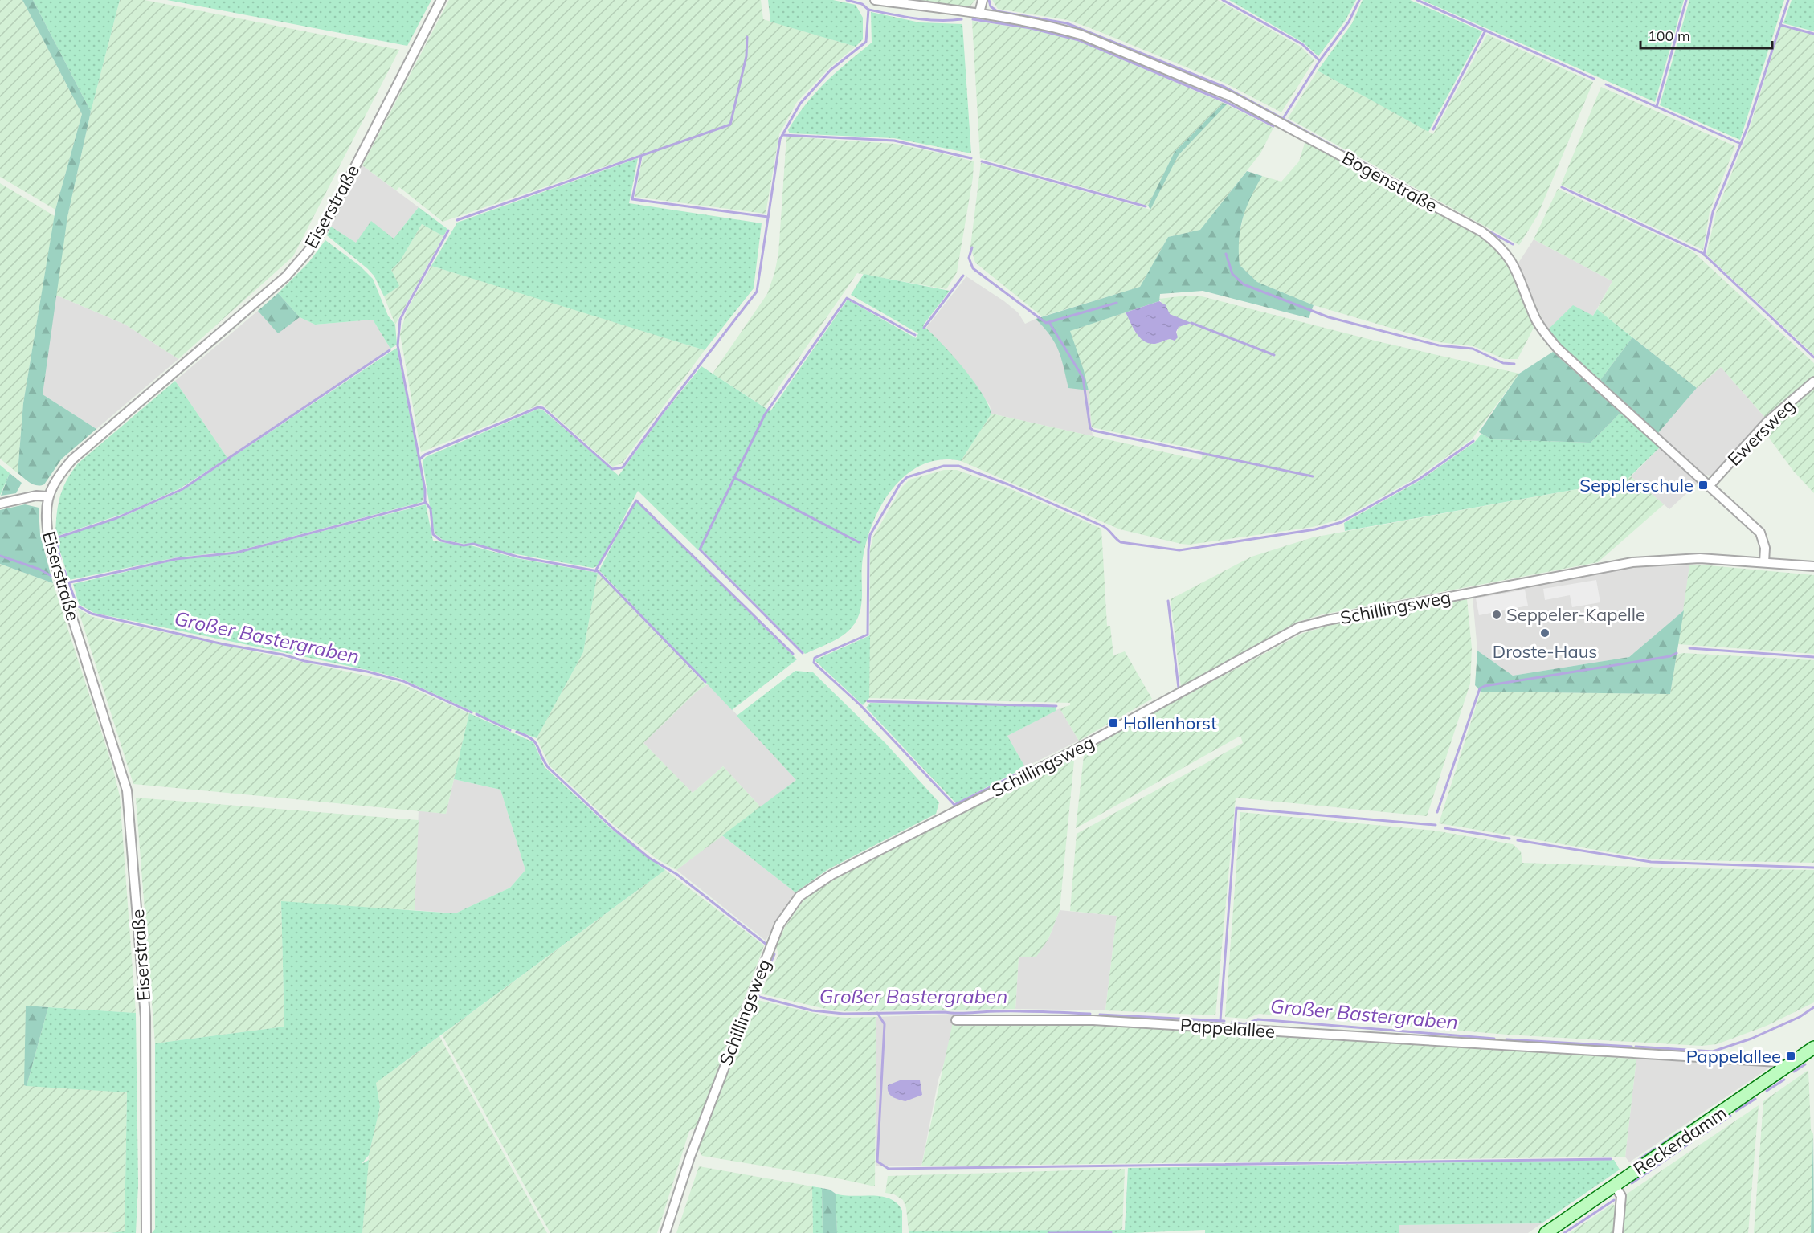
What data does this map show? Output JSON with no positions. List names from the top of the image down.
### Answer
{
  "streets": {
    "street": [
      "Bogenstraße",
      "Eiserstraße",
      "Ewersweg",
      "Schillingsweg",
      "Pappelallee",
      "Reckerdamm"
    ]
  },
  "crossings": [
    ["Bogenstraße", "Ewersweg"],
    ["Bogenstraße", "Schillingsweg"],
    ["Pappelallee", "Reckerdamm"]
  ],
  "water": ["Großer Bastergraben"],
  "places": {
    "transit": ["Sepplerschule", "Hollenhorst", "Pappelallee"],
    "other": ["Seppeler-Kapelle", "Droste-Haus"]
  },
  "scale_bar": "100 m"
}
